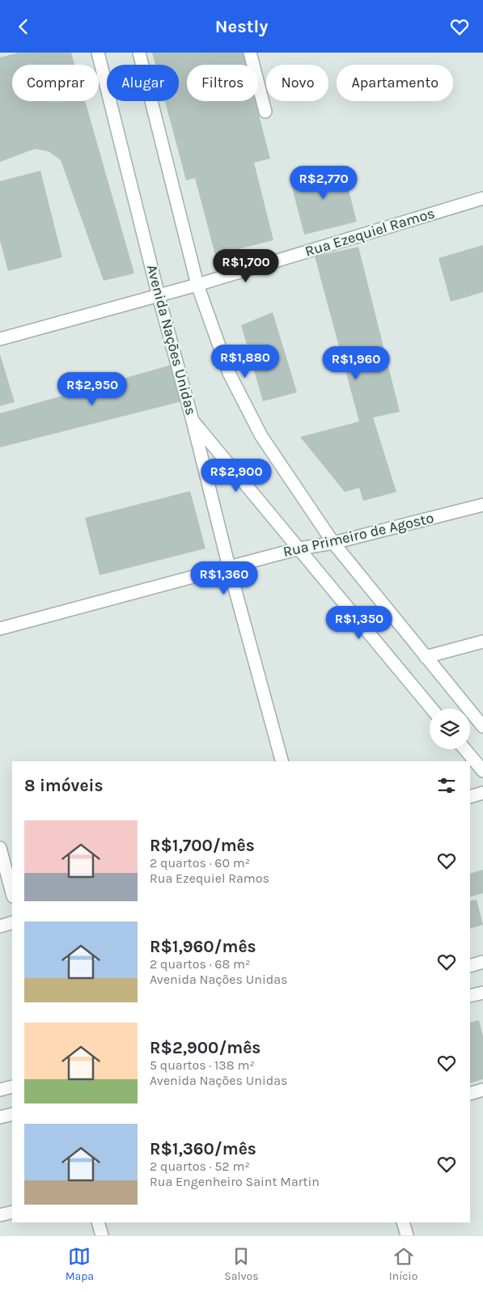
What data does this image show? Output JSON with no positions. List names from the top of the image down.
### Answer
{
  "streets": {
    "main road": ["Rua Ezequiel Ramos", "Avenida Nações Unidas", "Rua Primeiro de Agosto"]
  },
  "crossings": [
    ["Rua Ezequiel Ramos", "Avenida Nações Unidas"],
    ["Avenida Nações Unidas", "Rua Primeiro de Agosto"]
  ],
  "page": {
    "header": "Nestly",
    "chip": [
      "Comprar",
      "Alugar",
      "Filtros",
      "Novo",
      "Apartamento"
    ],
    "price": [
      "R$2,770",
      "R$1,700",
      "R$1,880",
      "R$1,960",
      "R$2,950",
      "R$2,900",
      "R$1,360",
      "R$1,350"
    ],
    "heading": "8 imóveis",
    "list": [
      {
        "name": "R$1,700/mês",
        "note": "2 quartos · 60 m² · Rua Ezequiel Ramos"
      },
      {
        "name": "R$1,960/mês",
        "note": "2 quartos · 68 m² · Avenida Nações Unidas"
      },
      {
        "name": "R$2,900/mês",
        "note": "5 quartos · 138 m² · Avenida Nações Unidas"
      },
      {
        "name": "R$1,360/mês",
        "note": "2 quartos · 52 m² · Rua Engenheiro Saint Martin"
      }
    ],
    "tabs": ["Mapa", "Salvos", "Início"]
  }
}
